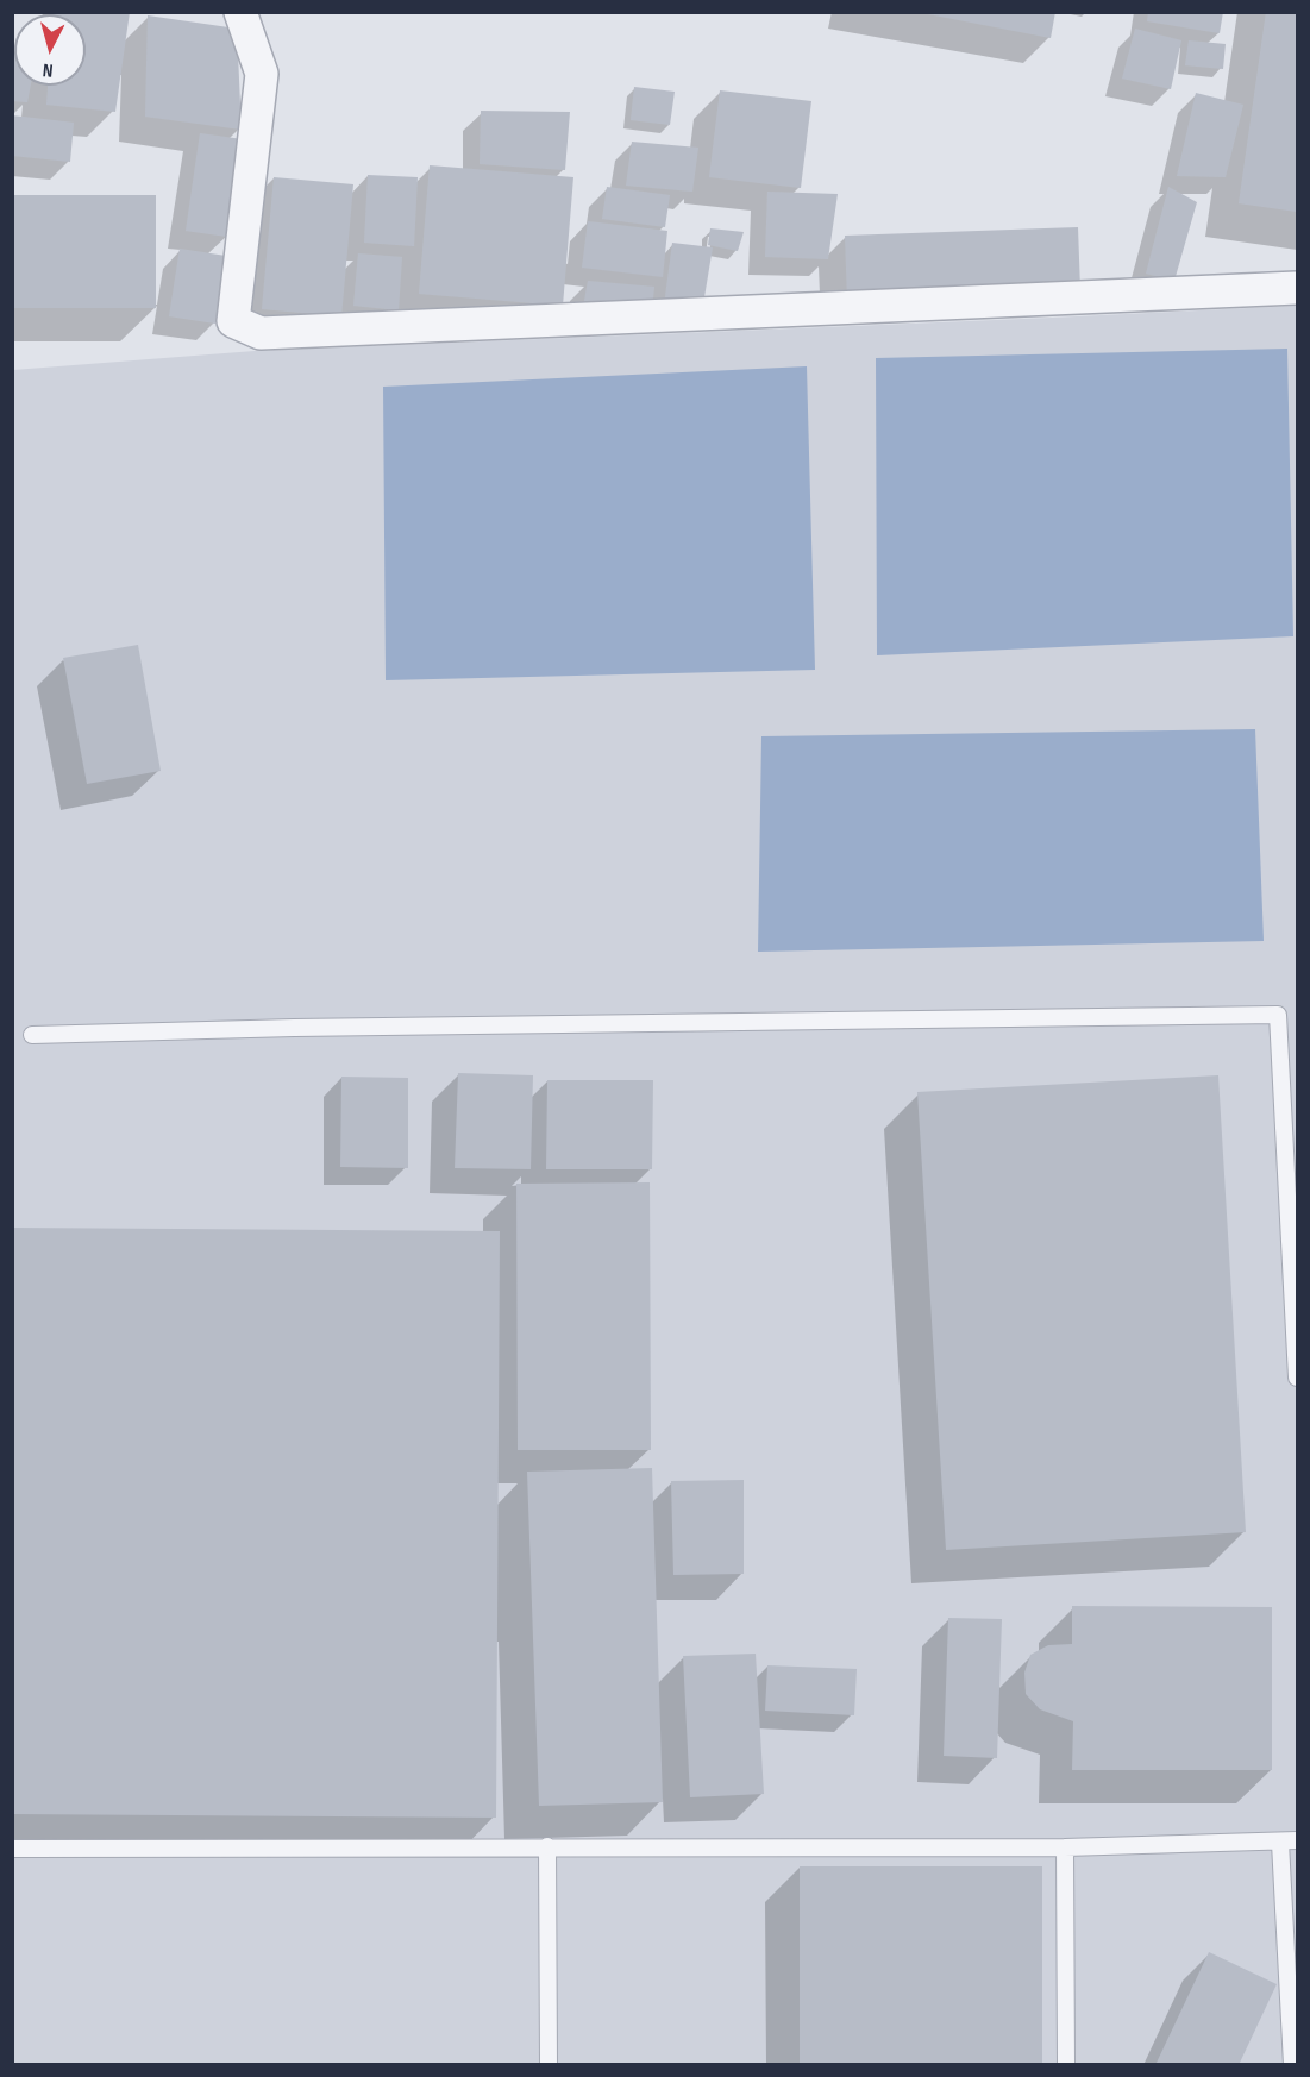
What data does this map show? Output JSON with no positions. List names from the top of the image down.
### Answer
{
  "north": "bottom"
}
